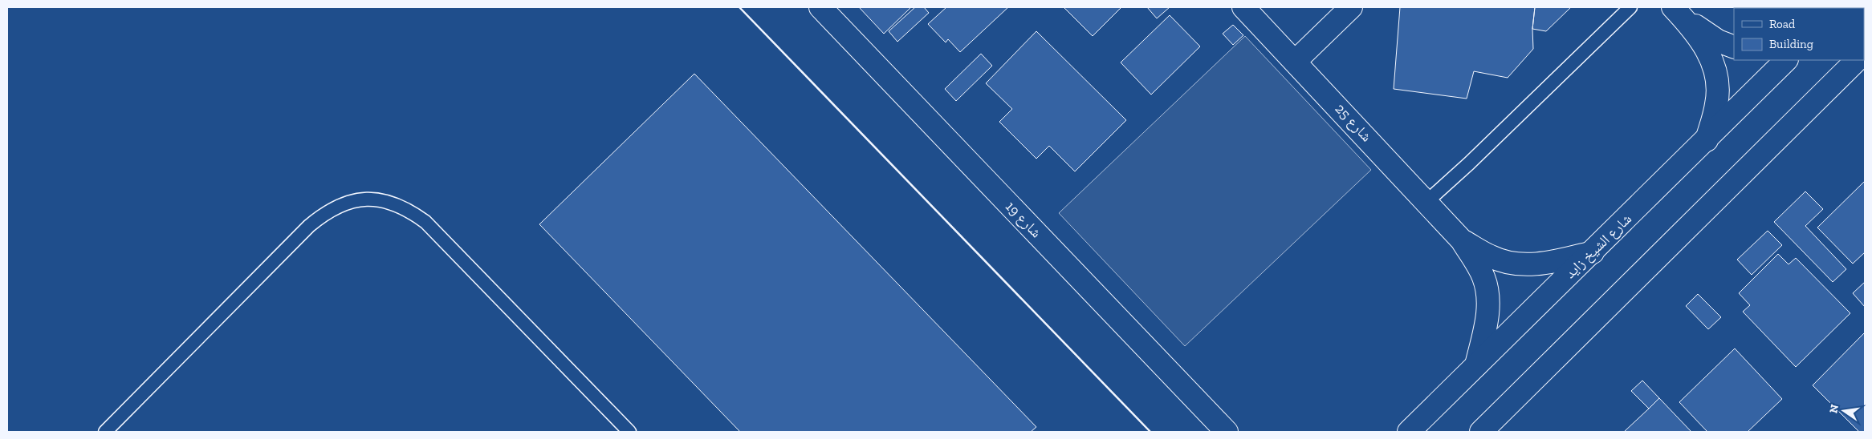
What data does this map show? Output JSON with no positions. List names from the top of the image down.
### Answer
{
  "streets": {
    "street": ["شارع 25", "شارع 19", "شارع الشيخ زايد"]
  },
  "crossings": [
    ["شارع 25", "شارع الشيخ زايد"]
  ],
  "legend": ["Road", "Building"],
  "north": "left"
}
